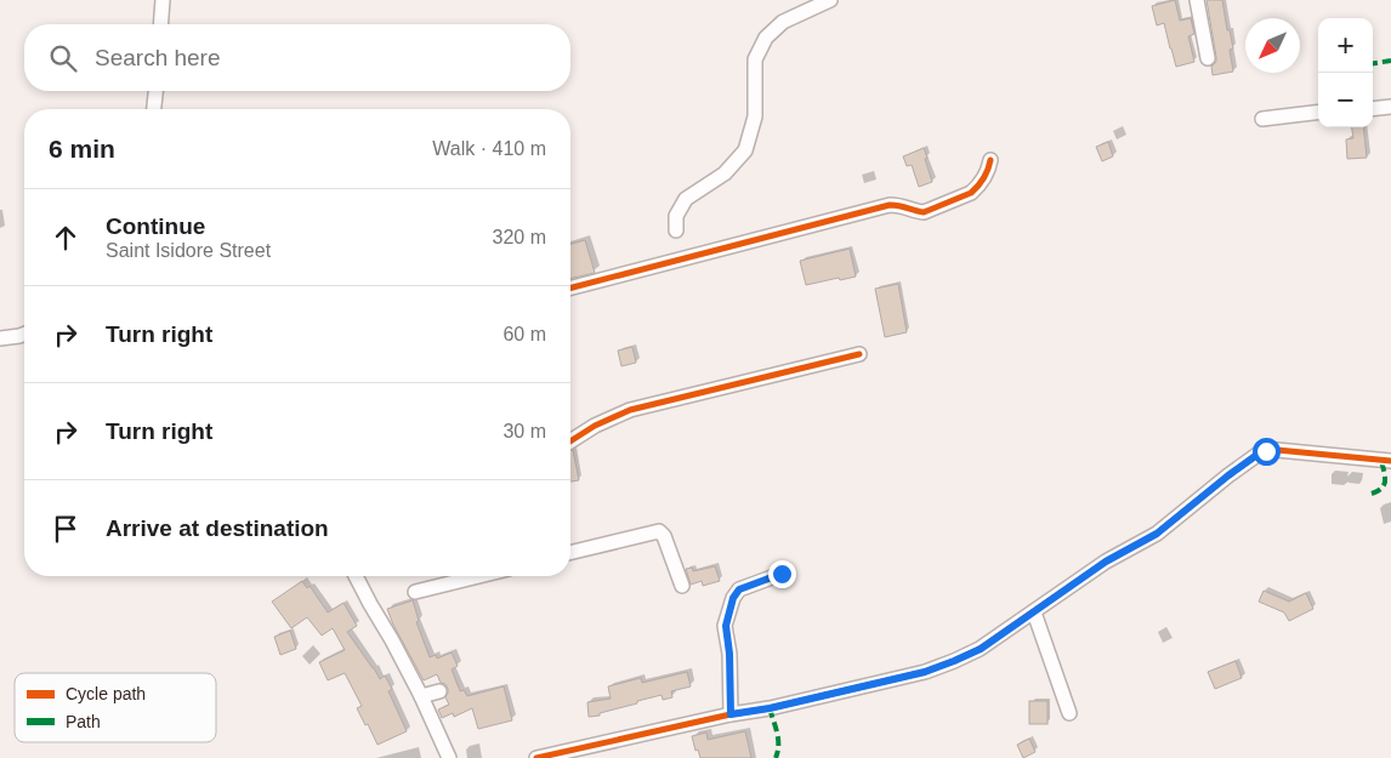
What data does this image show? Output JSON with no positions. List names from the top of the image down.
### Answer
{
  "legend": ["Cycle path", "Path"],
  "north": "bottom left",
  "page": {
    "map_buttons": ["+", "−"],
    "search": "Search here",
    "heading": ["6 min", "Walk · 410 m"],
    "list": [
      ["Continue", "Saint Isidore Street", "320 m"],
      ["Turn right", "60 m"],
      ["Turn right", "30 m"],
      "Arrive at destination"
    ]
  }
}
